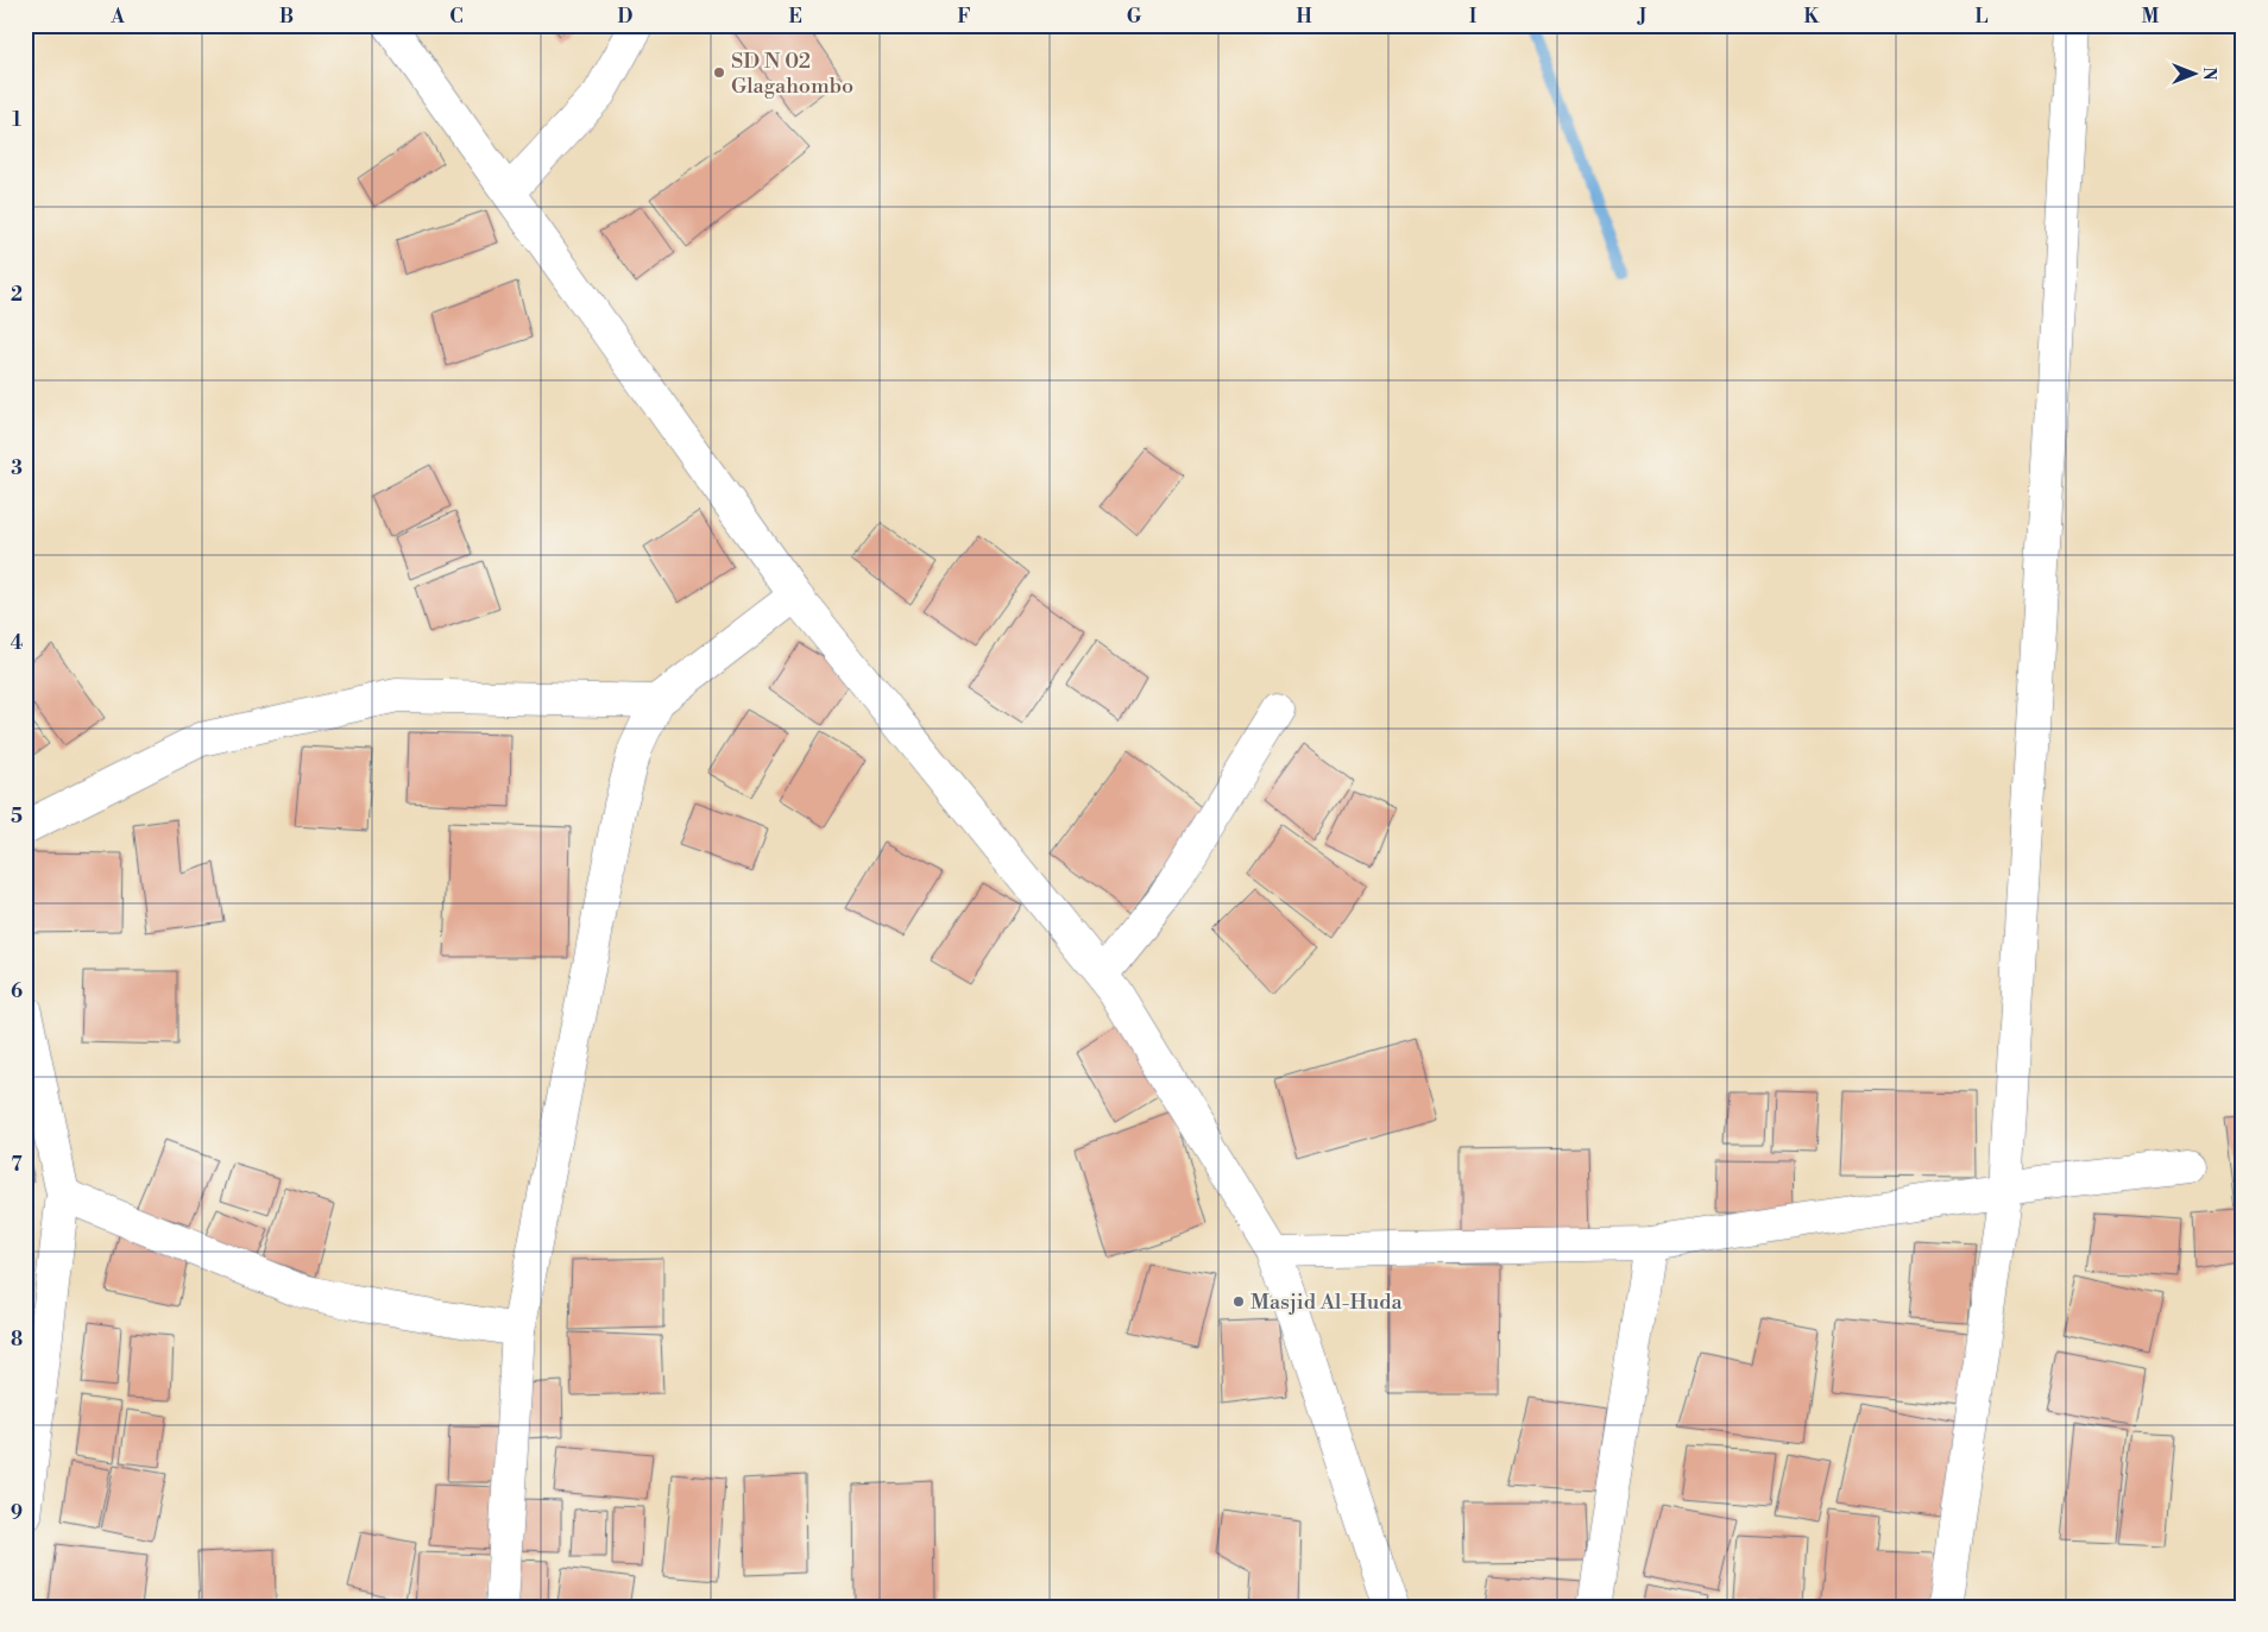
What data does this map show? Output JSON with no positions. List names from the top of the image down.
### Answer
{
  "places": ["SD N 02 Glagahombo", "Masjid Al-Huda"],
  "north": "right",
  "grid": {
    "columns": [
      "A",
      "B",
      "C",
      "D",
      "E",
      "F",
      "G",
      "H",
      "I",
      "J",
      "K",
      "L",
      "M"
    ],
    "rows": [
      "1",
      "2",
      "3",
      "4",
      "5",
      "6",
      "7",
      "8",
      "9"
    ]
  }
}
